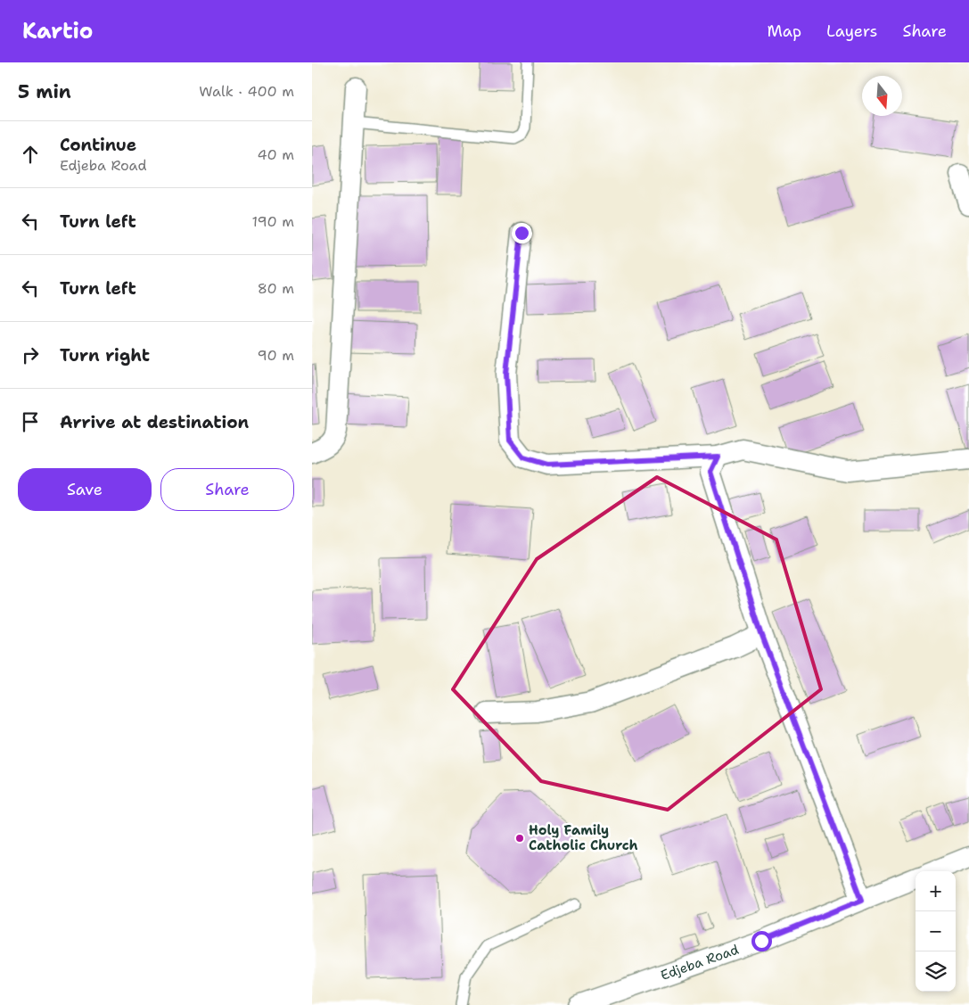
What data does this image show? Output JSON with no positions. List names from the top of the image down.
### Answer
{
  "streets": {
    "street": ["Edjeba Road"]
  },
  "places": ["Holy Family Catholic Church"],
  "north": "bottom",
  "page": {
    "header": "Kartio",
    "nav": ["Map", "Layers", "Share"],
    "heading": ["5 min", "Walk · 400 m"],
    "list": [
      ["Continue", "Edjeba Road", "40 m"],
      ["Turn left", "190 m"],
      ["Turn left", "80 m"],
      ["Turn right", "90 m"],
      "Arrive at destination"
    ],
    "buttons": ["Save", "Share"],
    "map_buttons": ["+", "−"]
  }
}
